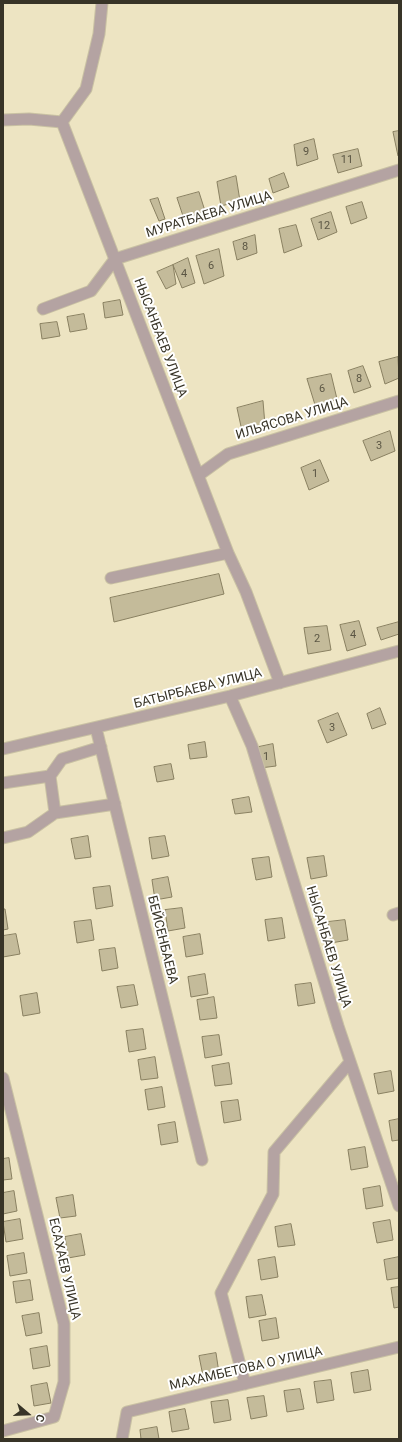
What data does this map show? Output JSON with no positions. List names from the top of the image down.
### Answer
{
  "streets": {
    "street": [
      "МУРАТБАЕВА УЛИЦА",
      "НЫСАНБАЕВ УЛИЦА",
      "ИЛЬЯСОВА УЛИЦА",
      "БАТЫРБАЕВА УЛИЦА",
      "БЕЙСЕНБАЕВА",
      "ЕСАХАЕВ УЛИЦА",
      "МАХАМБЕТОВА О УЛИЦА"
    ]
  },
  "crossings": [
    ["МУРАТБАЕВА УЛИЦА", "НЫСАНБАЕВ УЛИЦА"],
    ["НЫСАНБАЕВ УЛИЦА", "ИЛЬЯСОВА УЛИЦА"],
    ["НЫСАНБАЕВ УЛИЦА", "БАТЫРБАЕВА УЛИЦА"],
    ["БАТЫРБАЕВА УЛИЦА", "БЕЙСЕНБАЕВА"]
  ],
  "house_numbers": [
    "9",
    "11",
    "12",
    "8",
    "6",
    "4",
    "8",
    "6",
    "3",
    "1",
    "4",
    "2",
    "3",
    "1"
  ],
  "north": "right"
}
